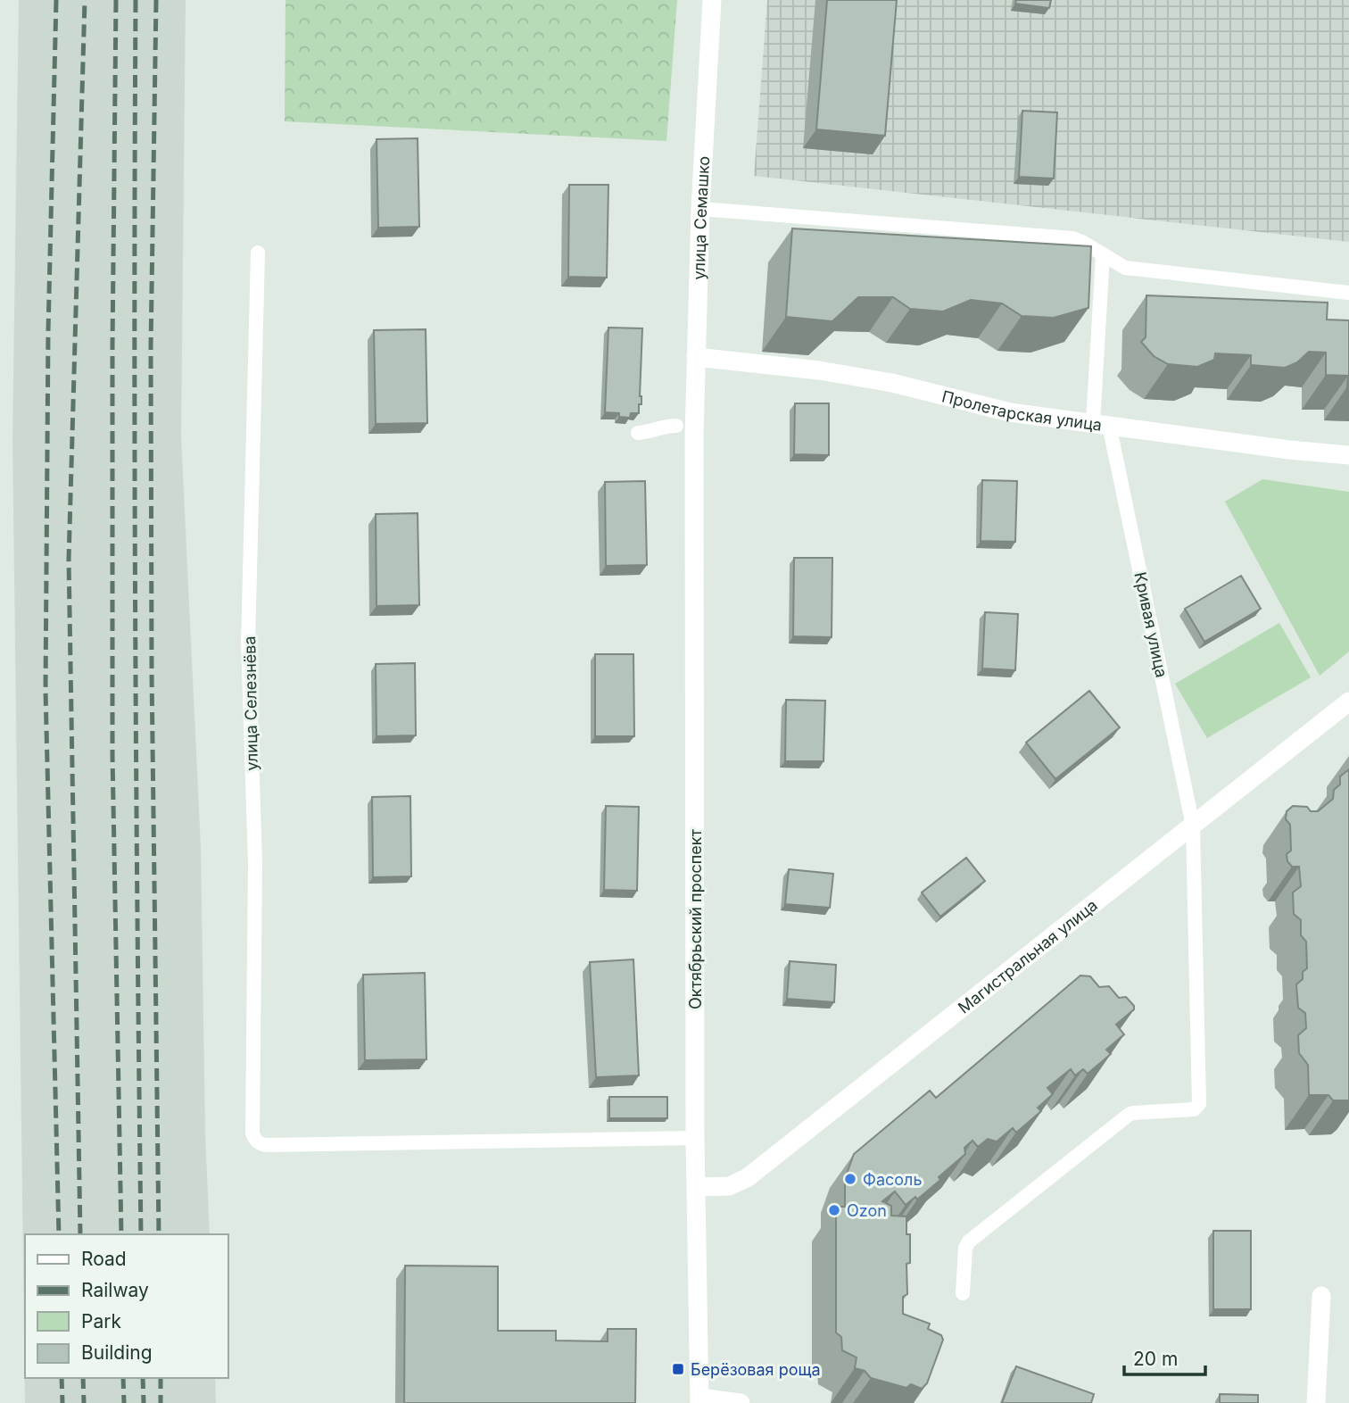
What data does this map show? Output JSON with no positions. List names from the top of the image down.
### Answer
{
  "streets": {
    "street": [
      "улица Семашко",
      "Пролетарская улица",
      "Октябрьский проспект",
      "Магистральная улица"
    ],
    "lane": ["Кривая улица", "улица Селезнёва"]
  },
  "crossings": [
    ["улица Семашко", "Пролетарская улица"],
    ["улица Семашко", "Октябрьский проспект"],
    ["Пролетарская улица", "Кривая улица"],
    ["Кривая улица", "Магистральная улица"],
    ["улица Селезнёва", "Октябрьский проспект"],
    ["Октябрьский проспект", "Магистральная улица"]
  ],
  "places": {
    "other": ["Фасоль", "Ozon"],
    "transit": ["Берёзовая роща"]
  },
  "legend": [
    "Road",
    "Railway",
    "Park",
    "Building"
  ],
  "scale_bar": "20 m"
}
